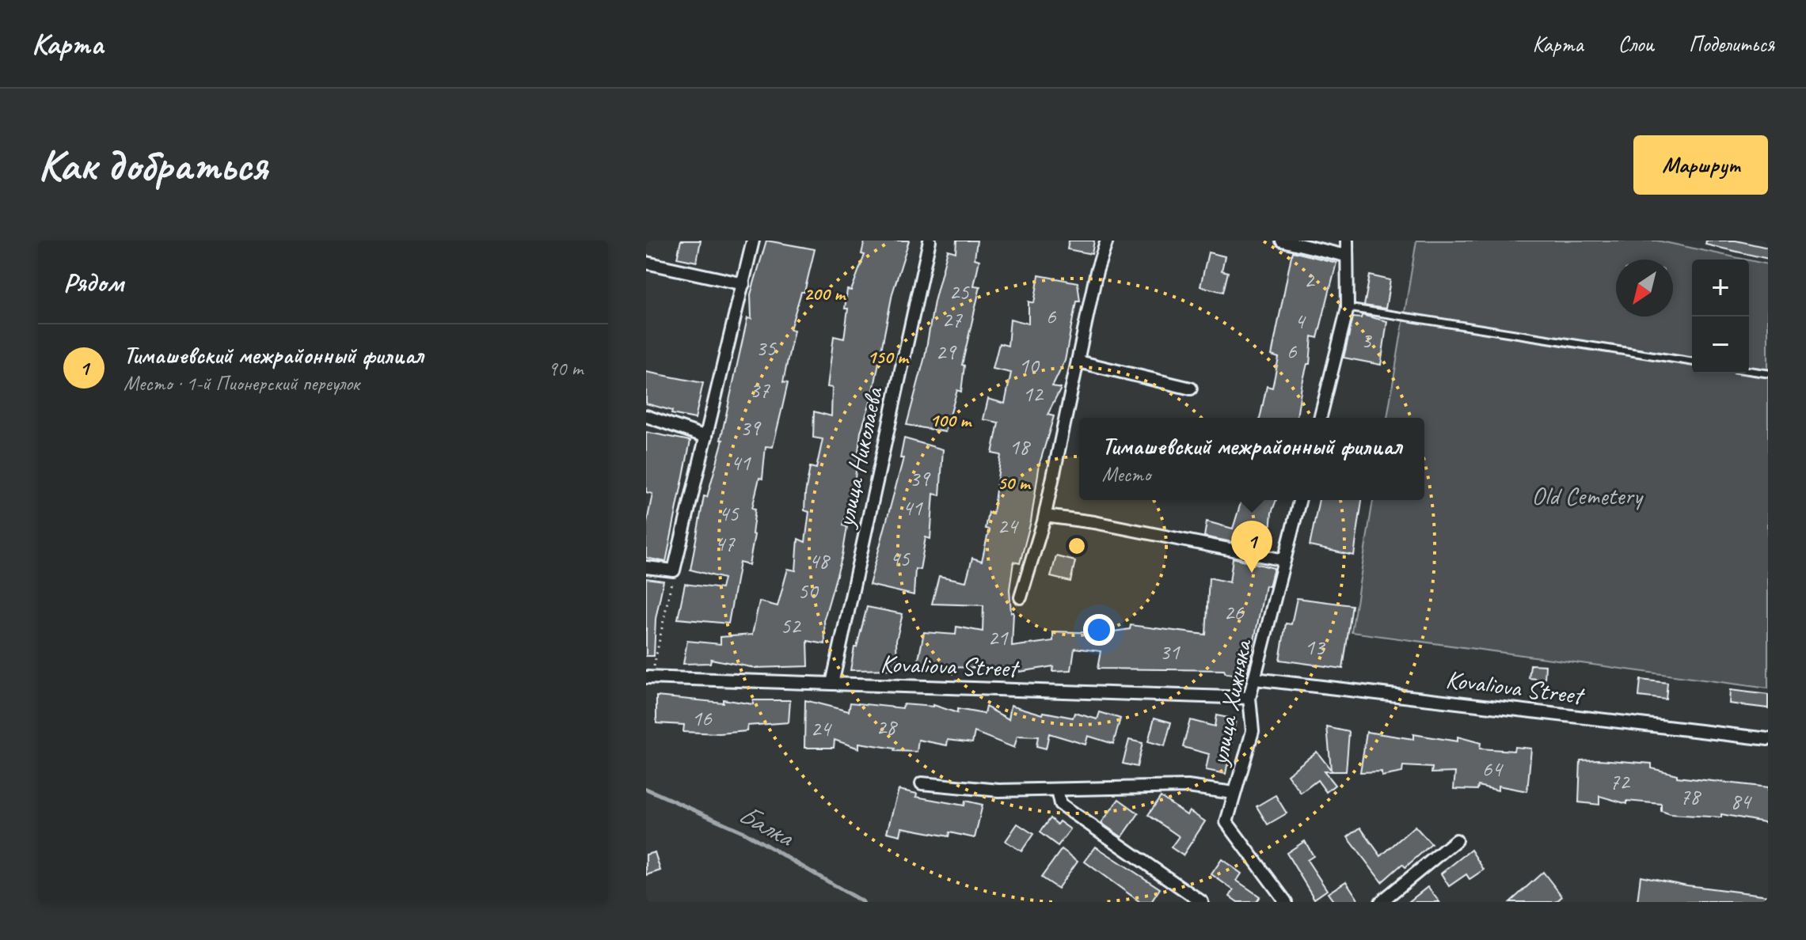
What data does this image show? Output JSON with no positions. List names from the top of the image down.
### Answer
{
  "streets": {
    "street": ["улица Николаева", "Kovaliova Street", "улица Хижняка"]
  },
  "crossings": [
    ["улица Николаева", "Kovaliova Street"],
    ["Kovaliova Street", "улица Хижняка"]
  ],
  "water": ["Балка"],
  "parks": ["Old Cemetery"],
  "house_numbers": [
    "2",
    "25",
    "6",
    "27",
    "4",
    "3",
    "35",
    "6",
    "29",
    "10",
    "37",
    "12",
    "39",
    "18",
    "41",
    "39",
    "41",
    "45",
    "24",
    "47",
    "45",
    "48",
    "50",
    "26",
    "52",
    "21",
    "13",
    "31",
    "16",
    "28",
    "24",
    "64",
    "72",
    "78",
    "84"
  ],
  "north": "bottom left",
  "page": {
    "header": "Карта",
    "nav": ["Карта", "Слои", "Поделиться"],
    "buttons": "Маршрут",
    "title": "Как добраться",
    "heading": "Рядом",
    "map_buttons": ["+", "−"],
    "list": [
      {
        "mark": "1",
        "name": "Тимашевский межрайонный филиал",
        "note": "Место · 1-й Пионерский переулок",
        "value": "90 m"
      }
    ],
    "popup": ["Тимашевский межрайонный филиал", "Место"],
    "pins": "1"
  },
  "rings": [
    "200 m",
    "150 m",
    "100 m",
    "50 m"
  ]
}
